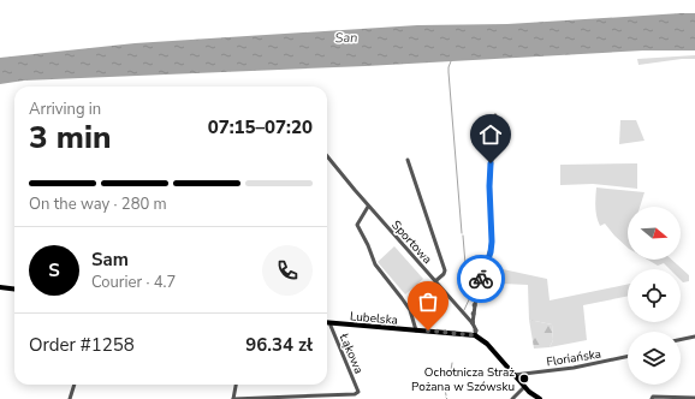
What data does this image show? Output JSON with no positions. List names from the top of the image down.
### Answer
{
  "streets": {
    "main road": ["Lubelska"],
    "street": ["Sportowa", "Łąkowa", "Floriańska"]
  },
  "crossings": [
    ["Lubelska", "Łąkowa"]
  ],
  "water": ["San"],
  "places": ["Ochotnicza Straż Pożana w Szówsku"],
  "north": "right",
  "page": {
    "heading": ["3 min", "Arriving in", "07:15–07:20"],
    "panel": [
      "Sam",
      "Courier · 4.7",
      "Order #1258",
      "96.34 zł"
    ],
    "bar": "On the way · 280 m",
    "round": "S"
  }
}
